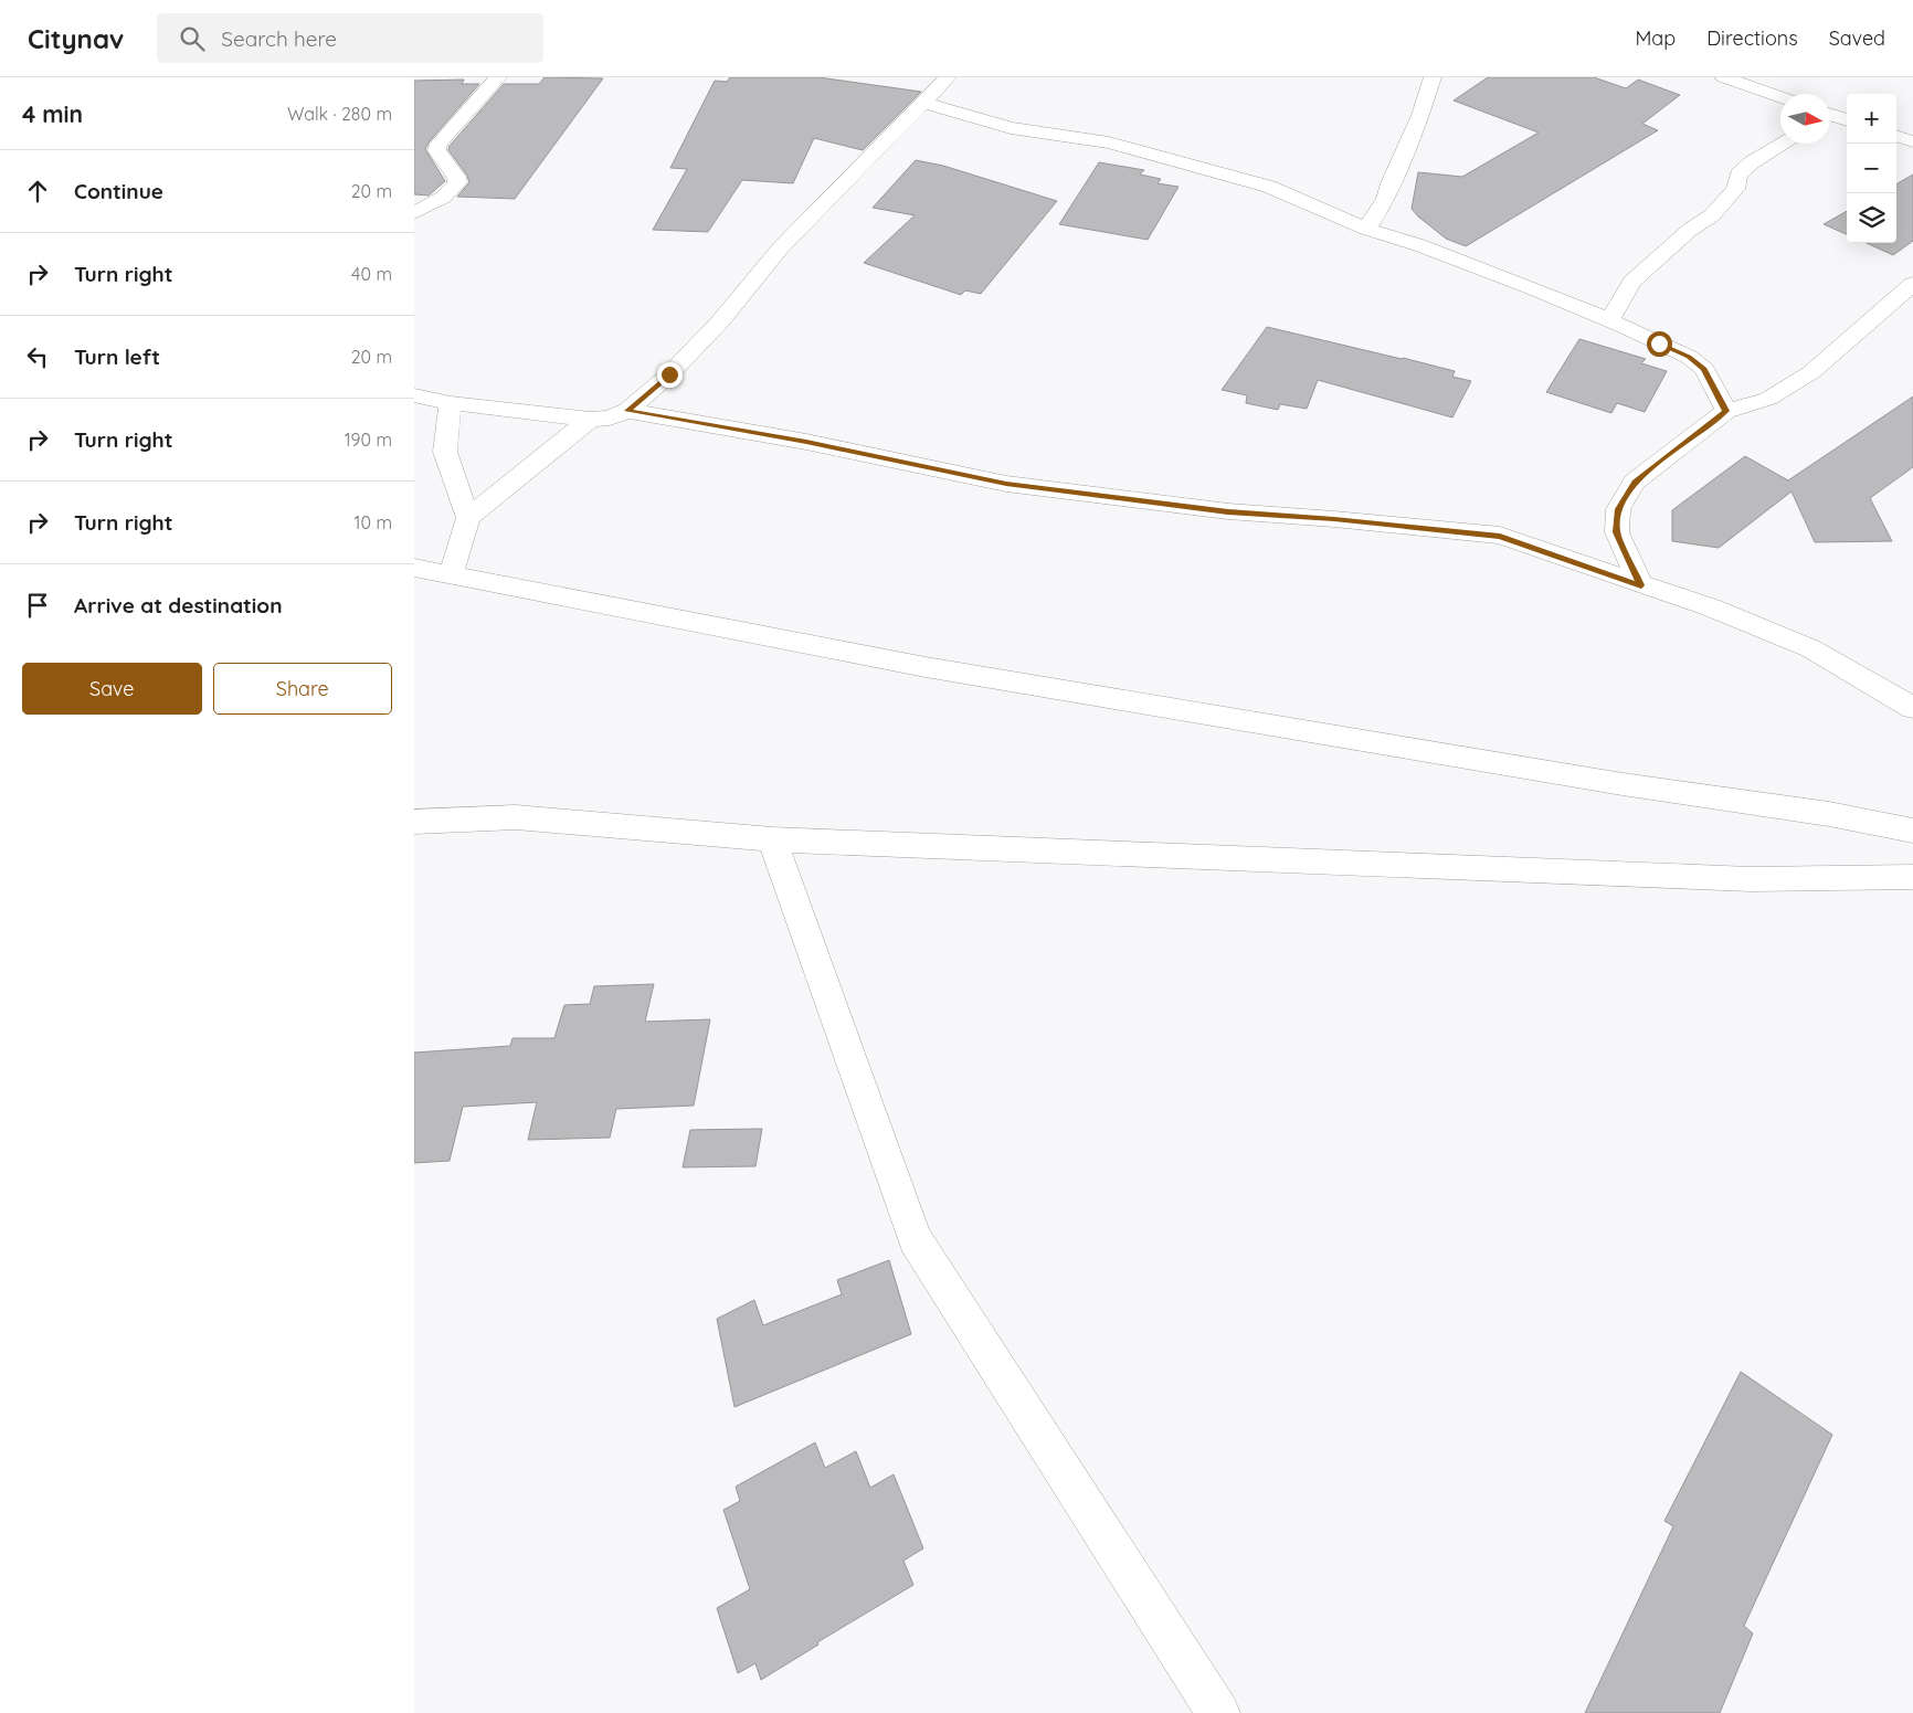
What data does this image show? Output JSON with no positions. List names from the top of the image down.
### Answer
{
  "north": "right",
  "page": {
    "header": "Citynav",
    "search": "Search here",
    "nav": ["Map", "Directions", "Saved"],
    "heading": ["4 min", "Walk · 280 m"],
    "map_buttons": ["+", "−"],
    "list": [
      ["Continue", "20 m"],
      ["Turn right", "40 m"],
      ["Turn left", "20 m"],
      ["Turn right", "190 m"],
      ["Turn right", "10 m"],
      "Arrive at destination"
    ],
    "buttons": ["Save", "Share"]
  }
}
